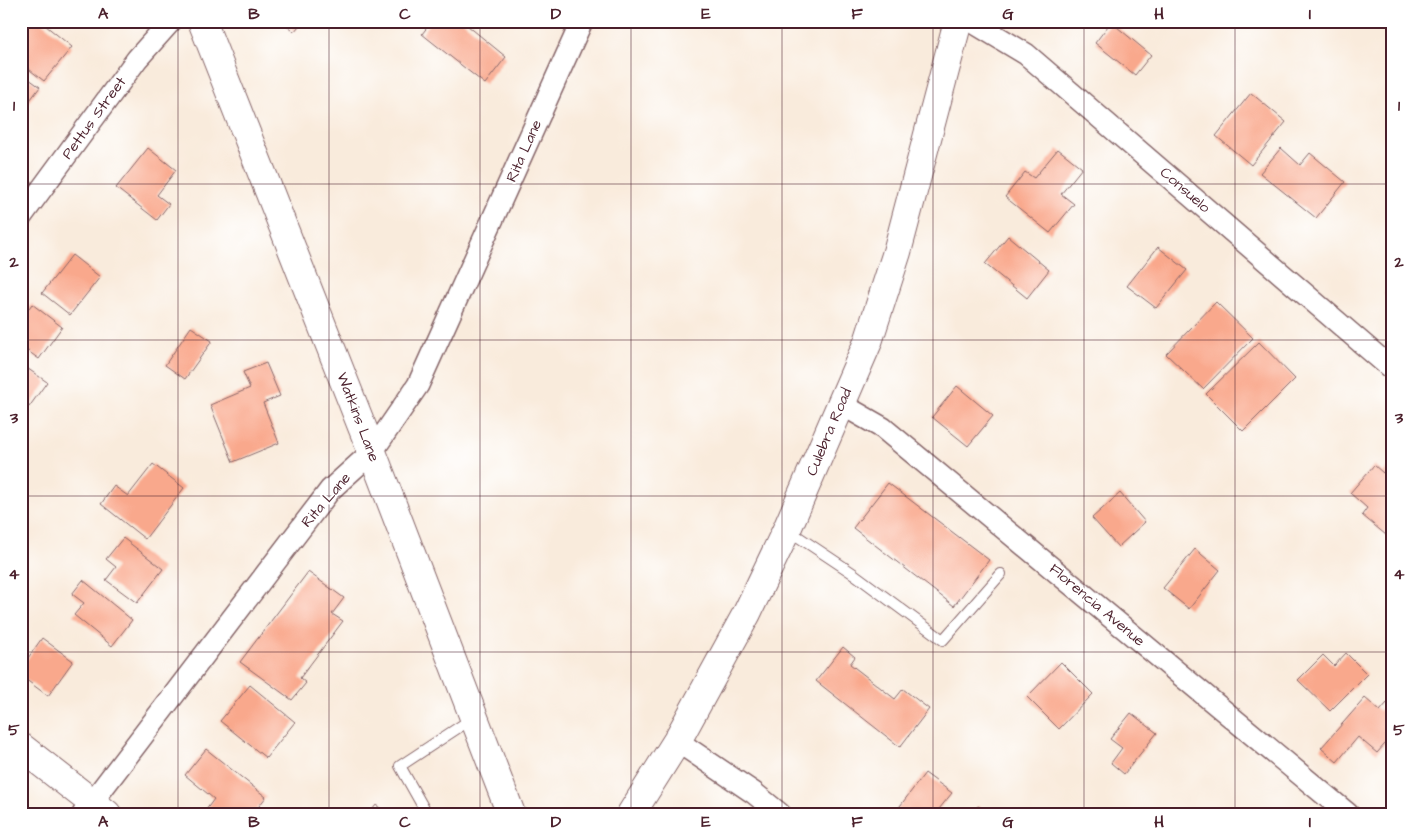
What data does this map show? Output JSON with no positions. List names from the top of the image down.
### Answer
{
  "streets": {
    "street": [
      "Pettus Street",
      "Rita Lane",
      "Consuelo",
      "Watkins Lane",
      "Culebra Road",
      "Florencia Avenue"
    ]
  },
  "crossings": [
    ["Rita Lane", "Watkins Lane"],
    ["Culebra Road", "Florencia Avenue"]
  ],
  "grid": {
    "columns": [
      "A",
      "B",
      "C",
      "D",
      "E",
      "F",
      "G",
      "H",
      "I"
    ],
    "rows": [
      "1",
      "2",
      "3",
      "4",
      "5"
    ]
  }
}
